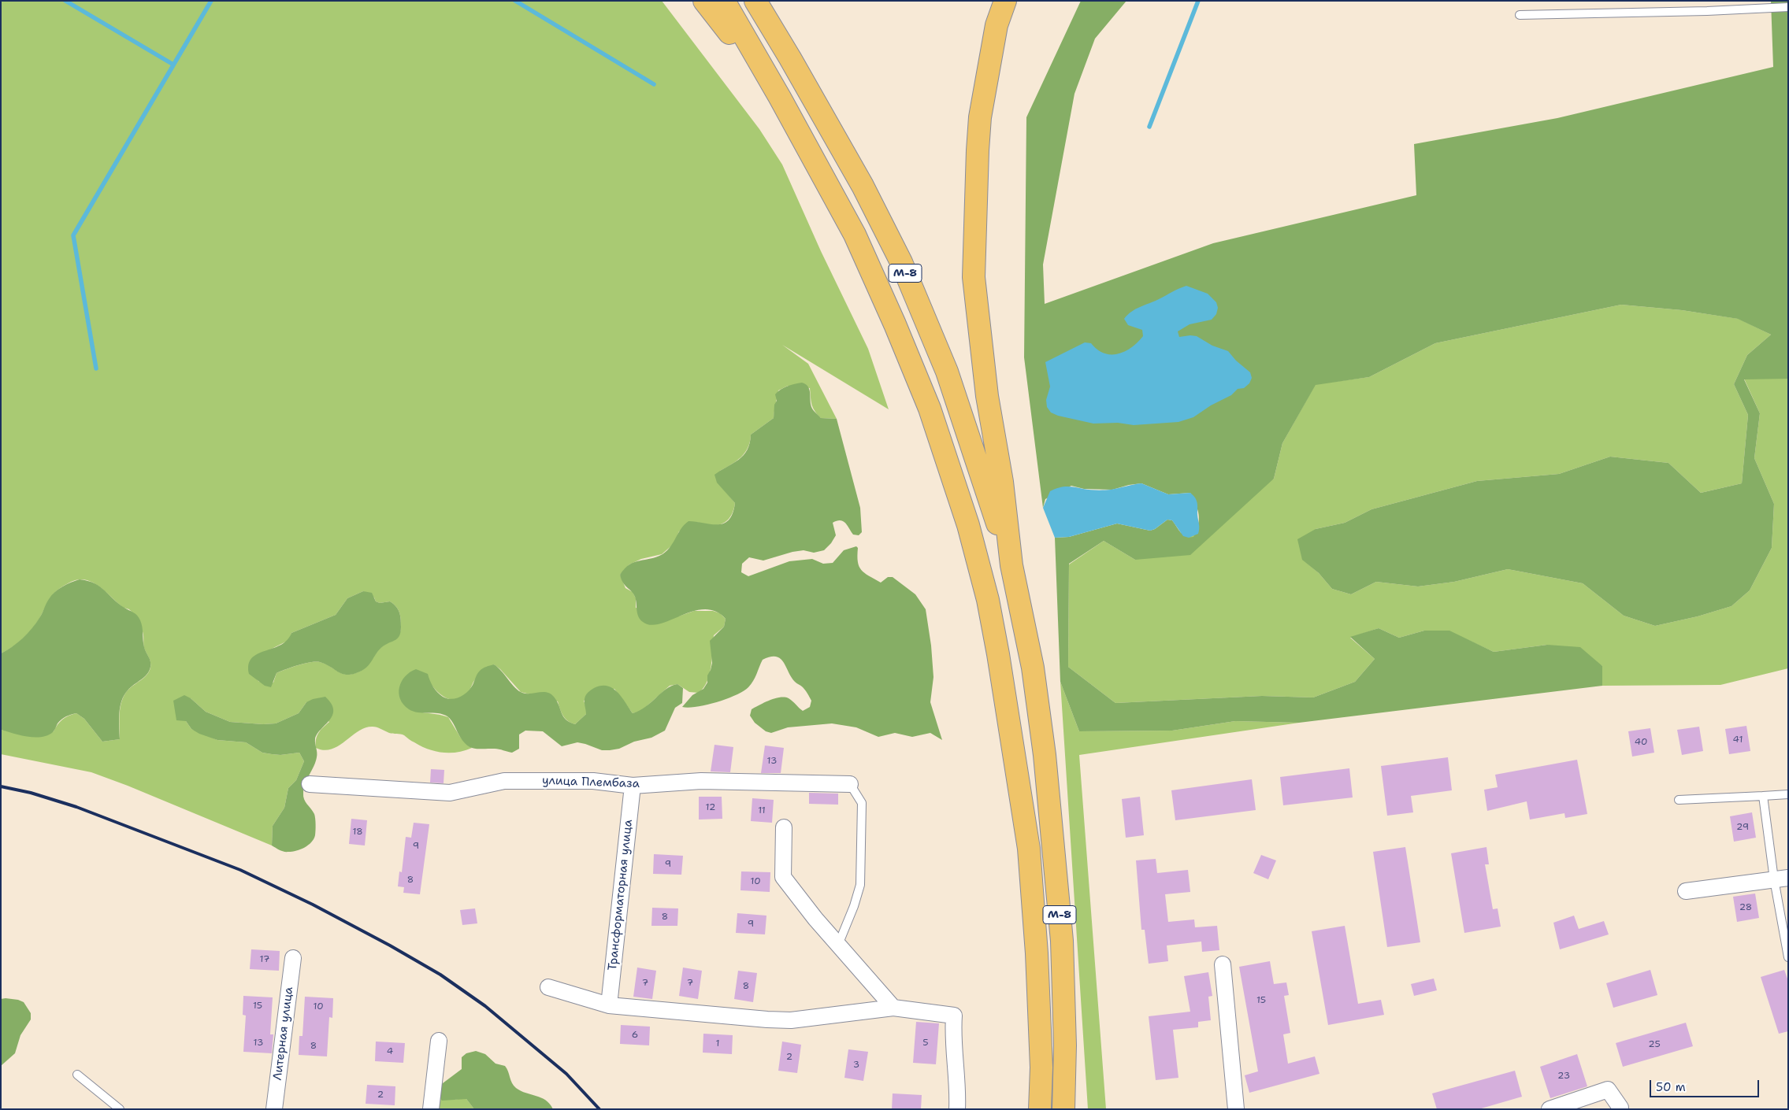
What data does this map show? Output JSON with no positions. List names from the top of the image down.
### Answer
{
  "streets": {
    "main road": ["М-8"],
    "street": ["улица Плембаза", "Трансформаторная улица", "Литерная улица"]
  },
  "crossings": [
    ["улица Плембаза", "Трансформаторная улица"]
  ],
  "house_numbers": [
    "41",
    "40",
    "13",
    "12",
    "11",
    "29",
    "18",
    "9",
    "9",
    "8",
    "10",
    "28",
    "8",
    "9",
    "17",
    "7",
    "7",
    "8",
    "15",
    "15",
    "10",
    "6",
    "13",
    "5",
    "1",
    "25",
    "8",
    "4",
    "2",
    "3",
    "23",
    "2"
  ],
  "scale_bar": "50 m"
}
